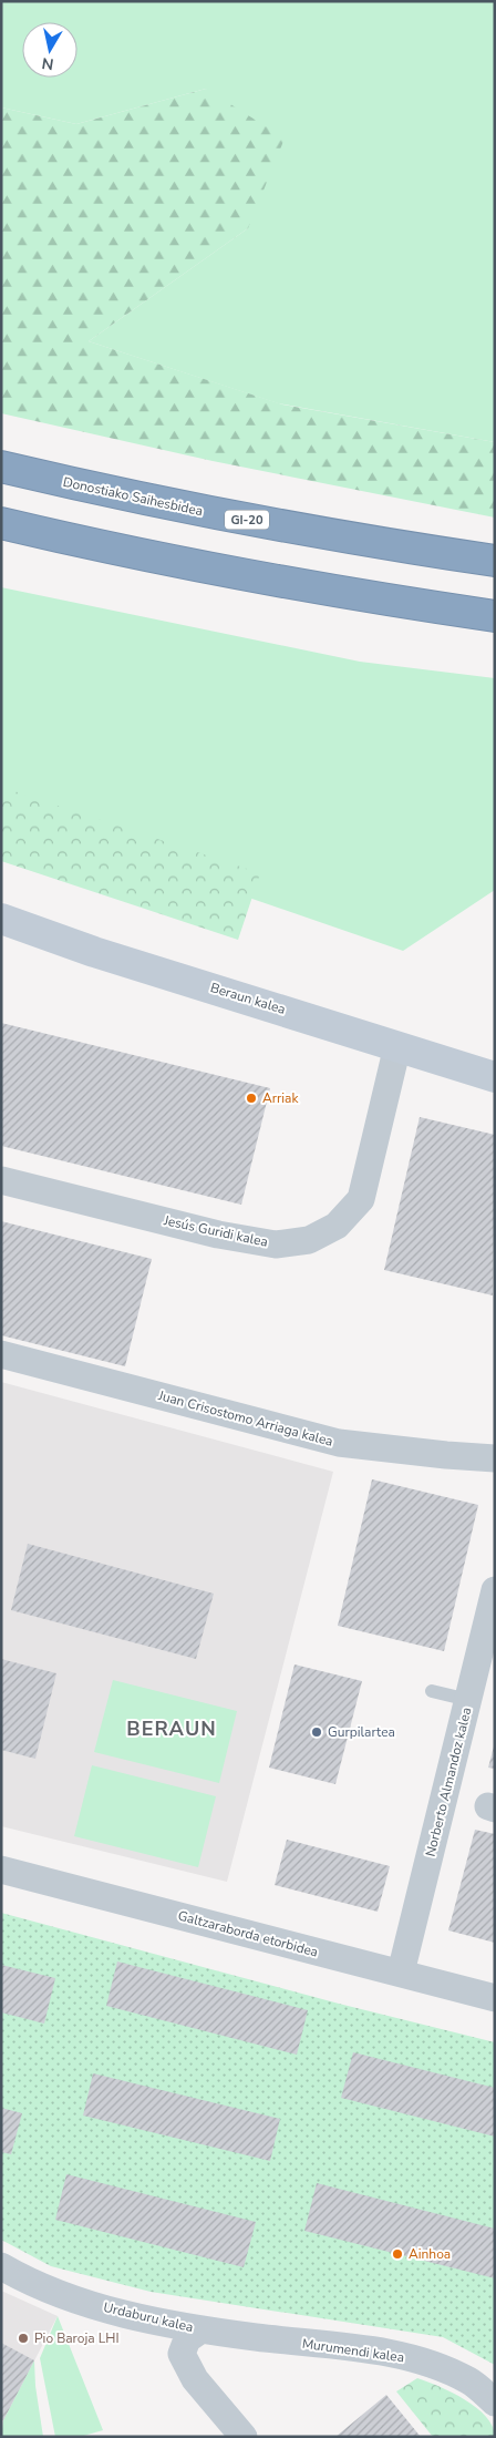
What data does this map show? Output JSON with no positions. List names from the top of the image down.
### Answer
{
  "streets": {
    "highway": ["Donostiako Saihesbidea", "GI-20"],
    "street": [
      "Beraun kalea",
      "Jesús Guridi kalea",
      "Juan Crisostomo Arriaga kalea",
      "Norberto Almandoz kalea",
      "Galtzaraborda etorbidea",
      "Urdaburu kalea",
      "Murumendi kalea"
    ]
  },
  "crossings": [
    ["Beraun kalea", "Jesús Guridi kalea"],
    ["Norberto Almandoz kalea", "Galtzaraborda etorbidea"],
    ["Urdaburu kalea", "Murumendi kalea"]
  ],
  "districts": ["BERAUN"],
  "places": [
    "Arriak",
    "Gurpilartea",
    "Ainhoa",
    "Pio Baroja LHI"
  ],
  "north": "bottom"
}
